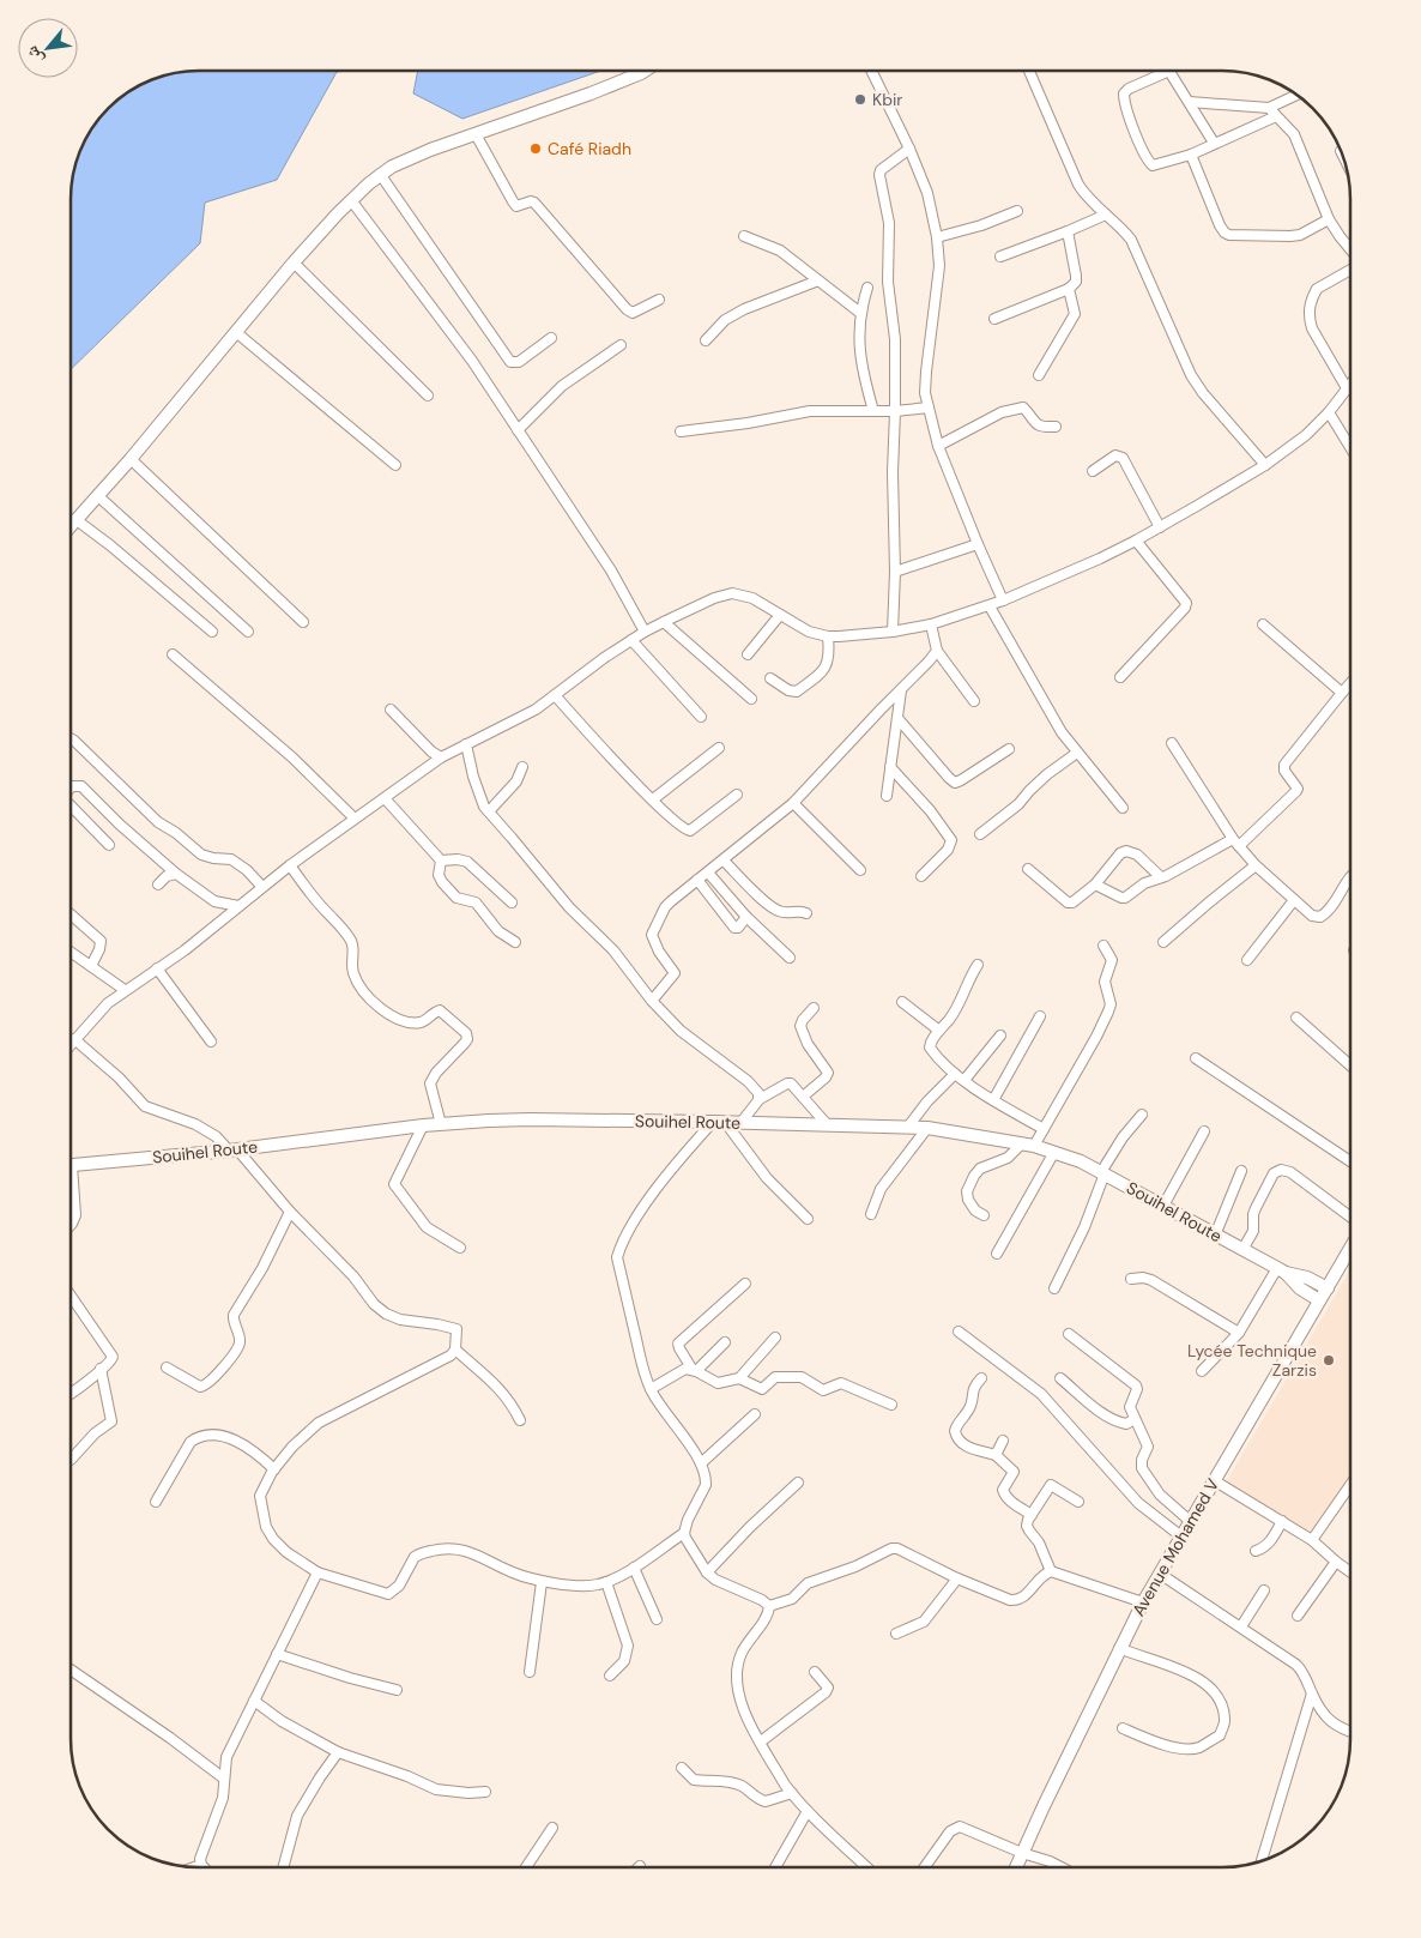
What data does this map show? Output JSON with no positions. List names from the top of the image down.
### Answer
{
  "streets": {
    "main road": ["Souihel Route", "Avenue Mohamed V"]
  },
  "places": ["Kbir", "Café Riadh", "Lycée Technique Zarzis"],
  "north": "bottom left"
}
